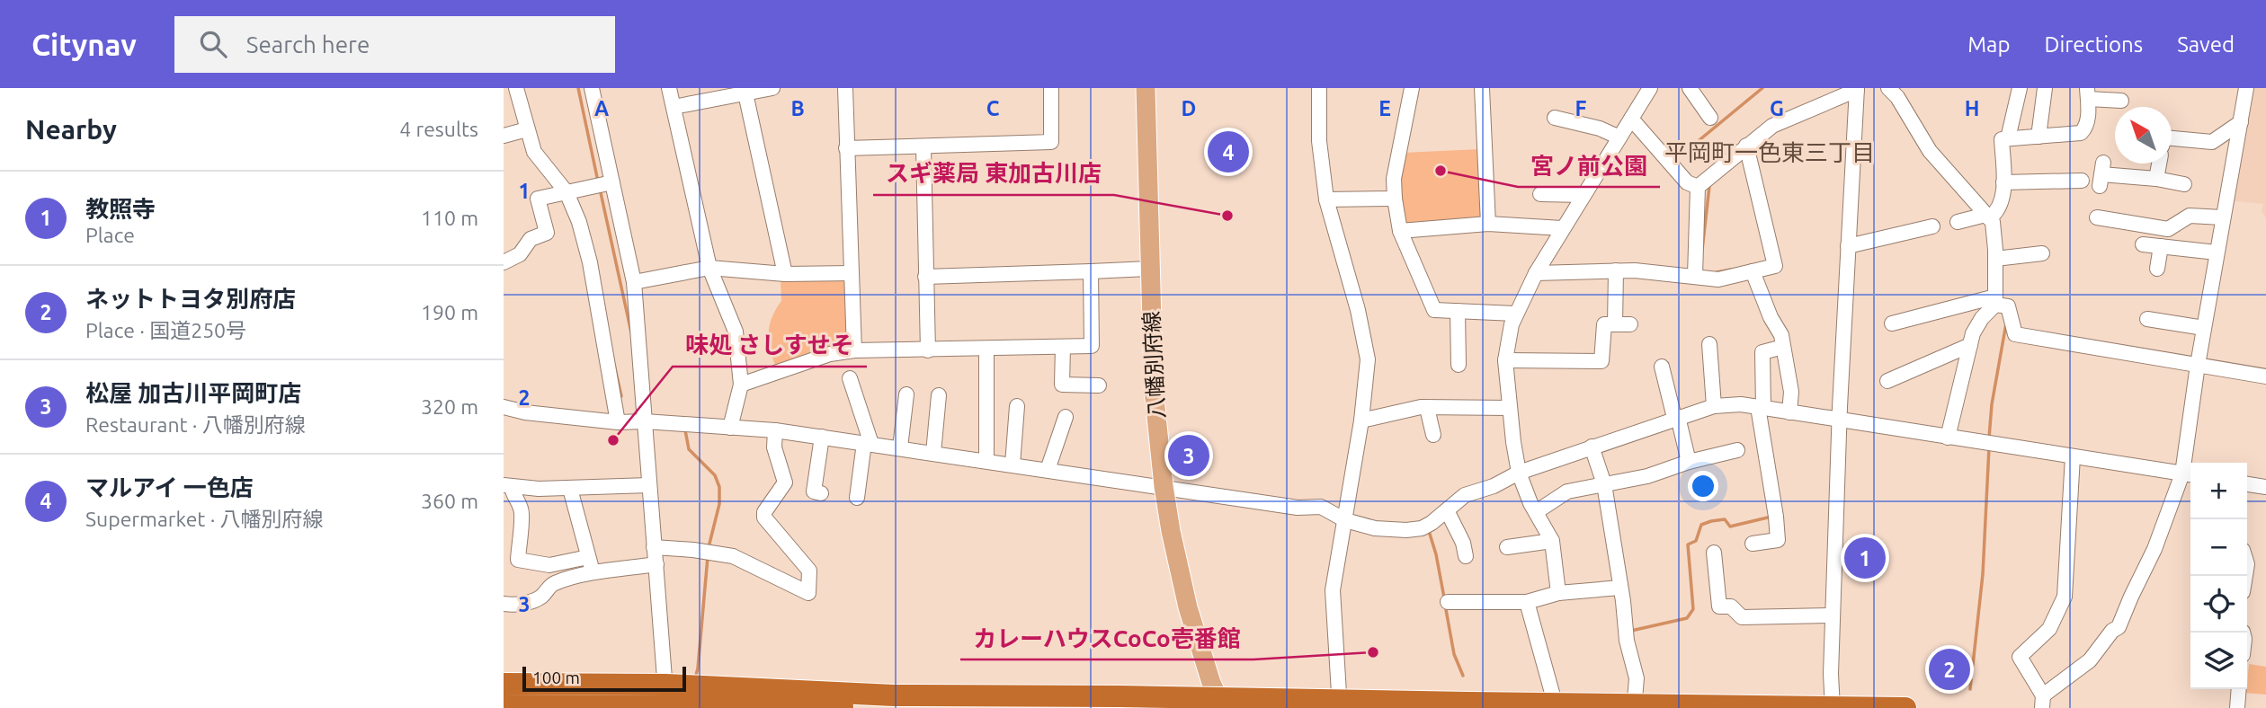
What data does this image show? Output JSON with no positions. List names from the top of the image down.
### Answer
{
  "streets": {
    "main road": ["八幡別府線"]
  },
  "districts": ["平岡町一色東三丁目"],
  "places": [
    "宮ノ前公園",
    "スギ薬局 東加古川店",
    "味処 さしすせそ",
    "カレーハウスCoCo壱番館"
  ],
  "scale_bar": "100 m",
  "north": "top left",
  "page": {
    "header": "Citynav",
    "search": "Search here",
    "nav": ["Map", "Directions", "Saved"],
    "heading": ["Nearby", "4 results"],
    "pins": [
      "4",
      "3",
      "1",
      "2"
    ],
    "list": [
      {
        "mark": "1",
        "name": "教照寺",
        "note": "Place",
        "value": "110 m"
      },
      {
        "mark": "2",
        "name": "ネットトヨタ別府店",
        "note": "Place · 国道250号",
        "value": "190 m"
      },
      {
        "mark": "3",
        "name": "松屋 加古川平岡町店",
        "note": "Restaurant · 八幡別府線",
        "value": "320 m"
      },
      {
        "mark": "4",
        "name": "マルアイ 一色店",
        "note": "Supermarket · 八幡別府線",
        "value": "360 m"
      }
    ],
    "map_buttons": ["+", "−"],
    "scale": "100 m"
  },
  "grid": {
    "columns": [
      "A",
      "B",
      "C",
      "D",
      "E",
      "F",
      "G",
      "H"
    ],
    "rows": ["1", "2", "3"]
  }
}
